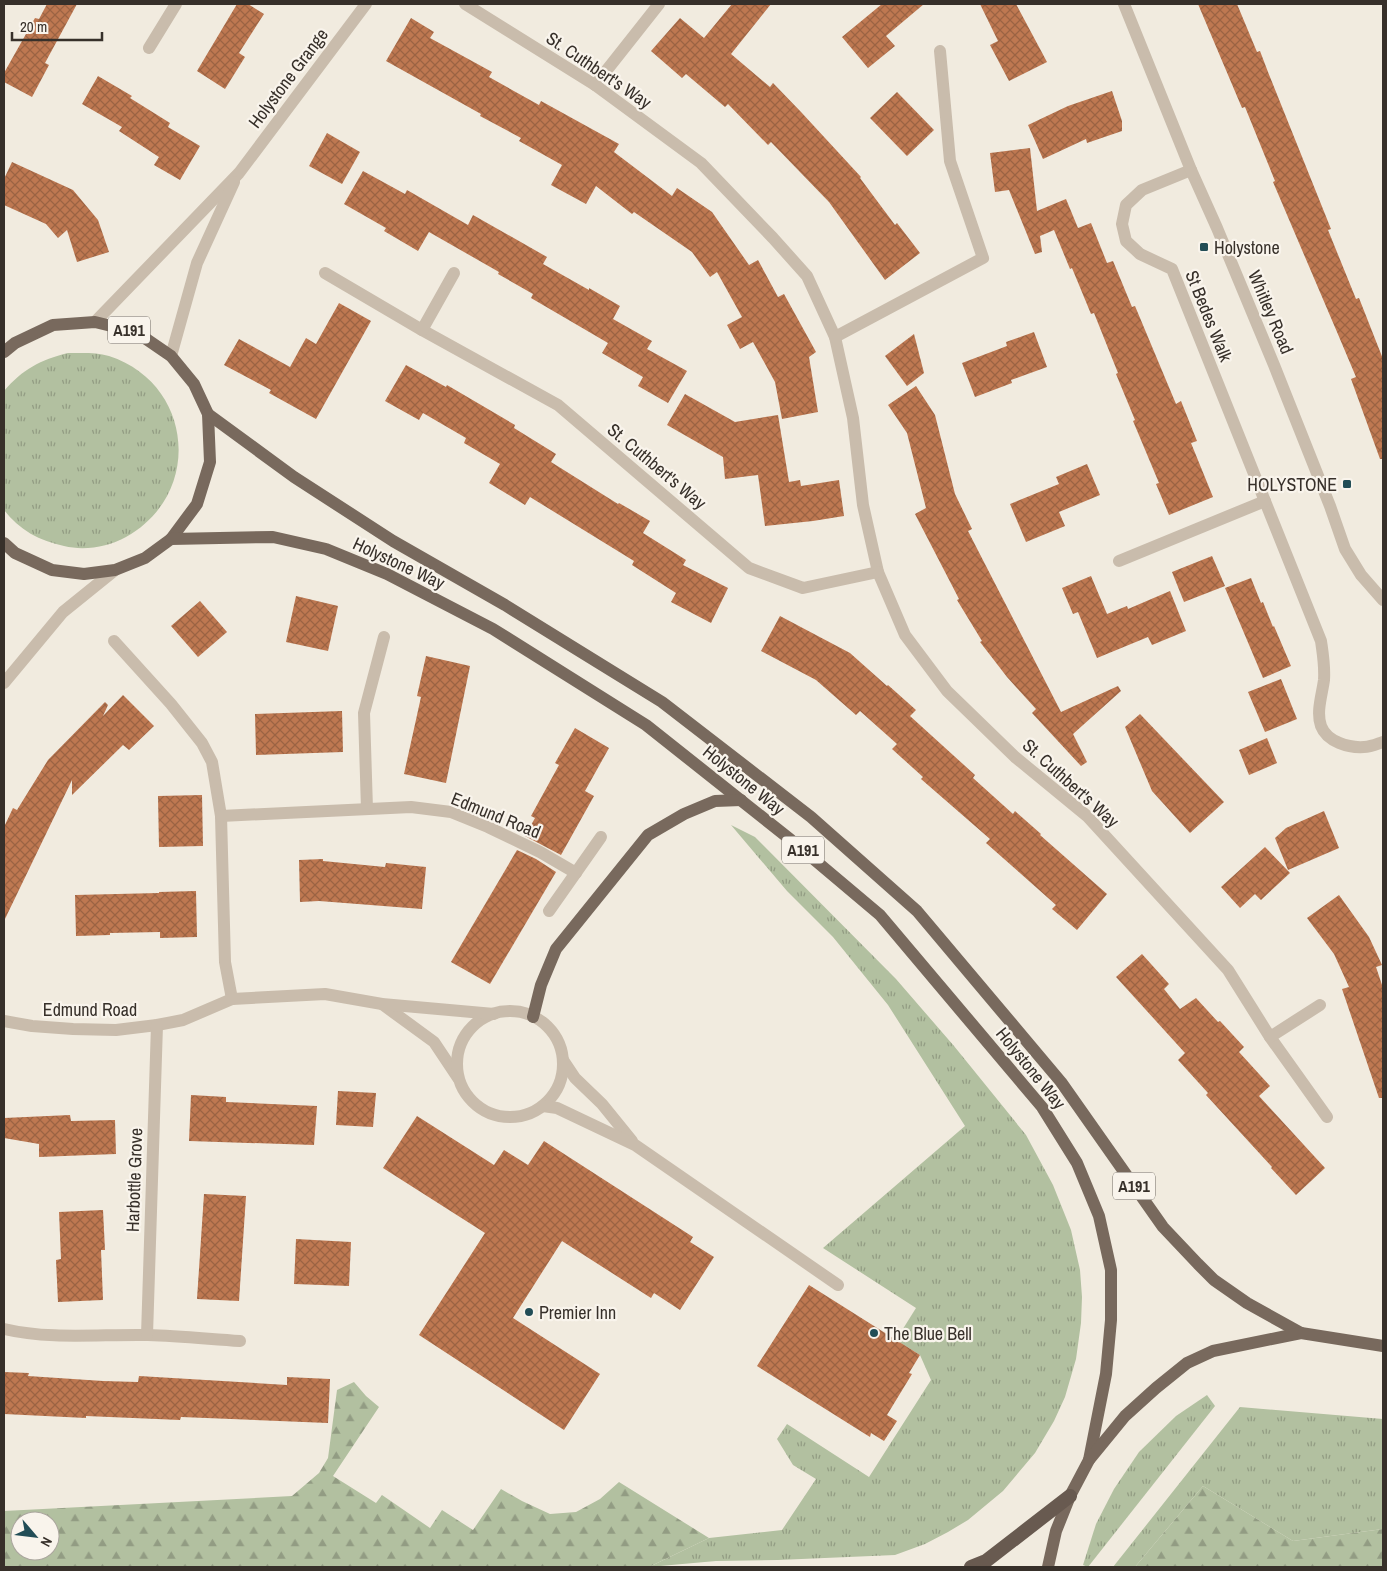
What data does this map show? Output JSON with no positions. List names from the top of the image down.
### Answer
{
  "streets": {
    "main road": ["A191", "Holystone Way"],
    "street": [
      "St. Cuthbert's Way",
      "Holystone Grange",
      "Whitley Road",
      "St Bedes Walk",
      "Edmund Road",
      "Harbottle Grove"
    ]
  },
  "crossings": [
    ["Holystone Grange", "Holystone Way"],
    ["Whitley Road", "St Bedes Walk"],
    ["Edmund Road", "Harbottle Grove"]
  ],
  "places": {
    "transit": ["Holystone", "HOLYSTONE"],
    "other": ["Premier Inn", "The Blue Bell"]
  },
  "scale_bar": "20 m",
  "north": "bottom right"
}
